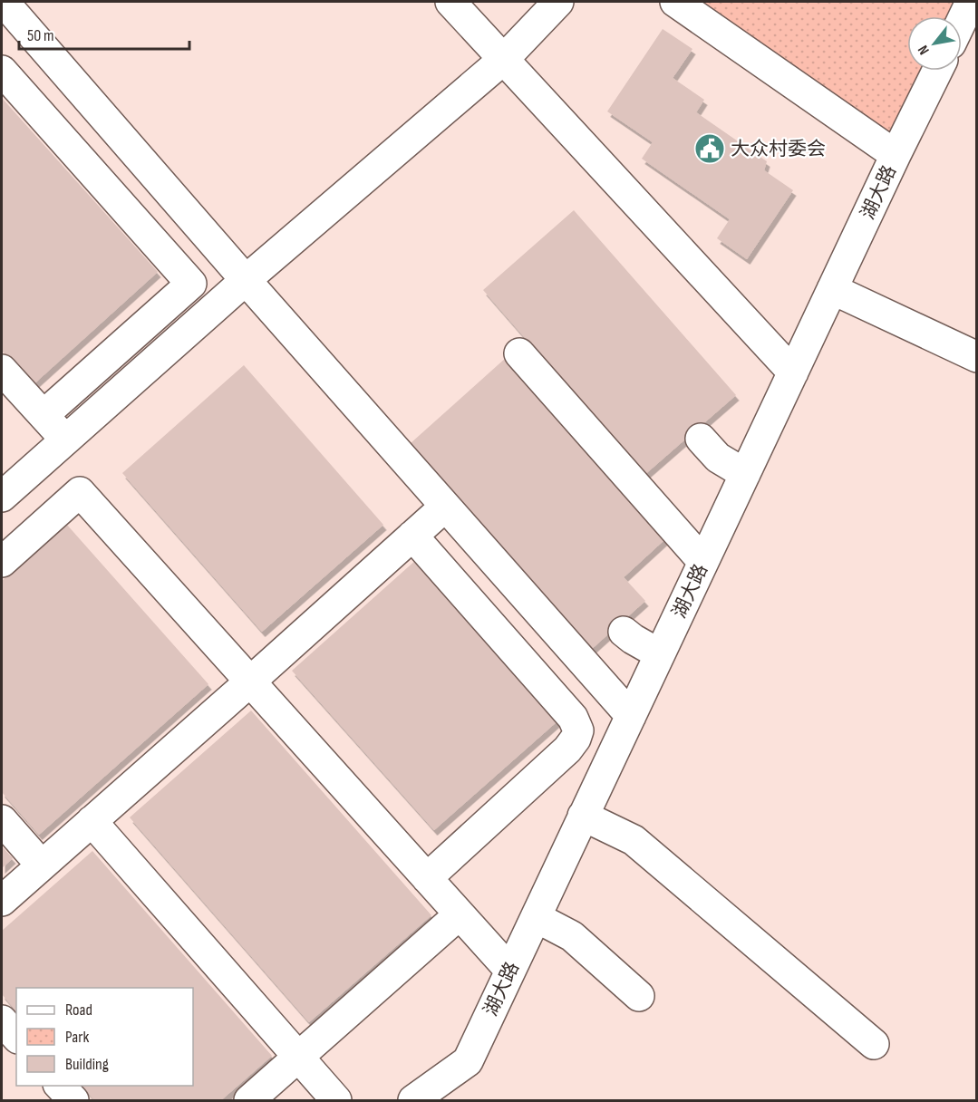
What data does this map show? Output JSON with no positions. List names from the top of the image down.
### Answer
{
  "streets": {
    "street": ["湖大路"]
  },
  "places": {
    "public building": ["大众村委会"]
  },
  "legend": ["Road", "Park", "Building"],
  "scale_bar": "50 m",
  "north": "bottom left"
}
